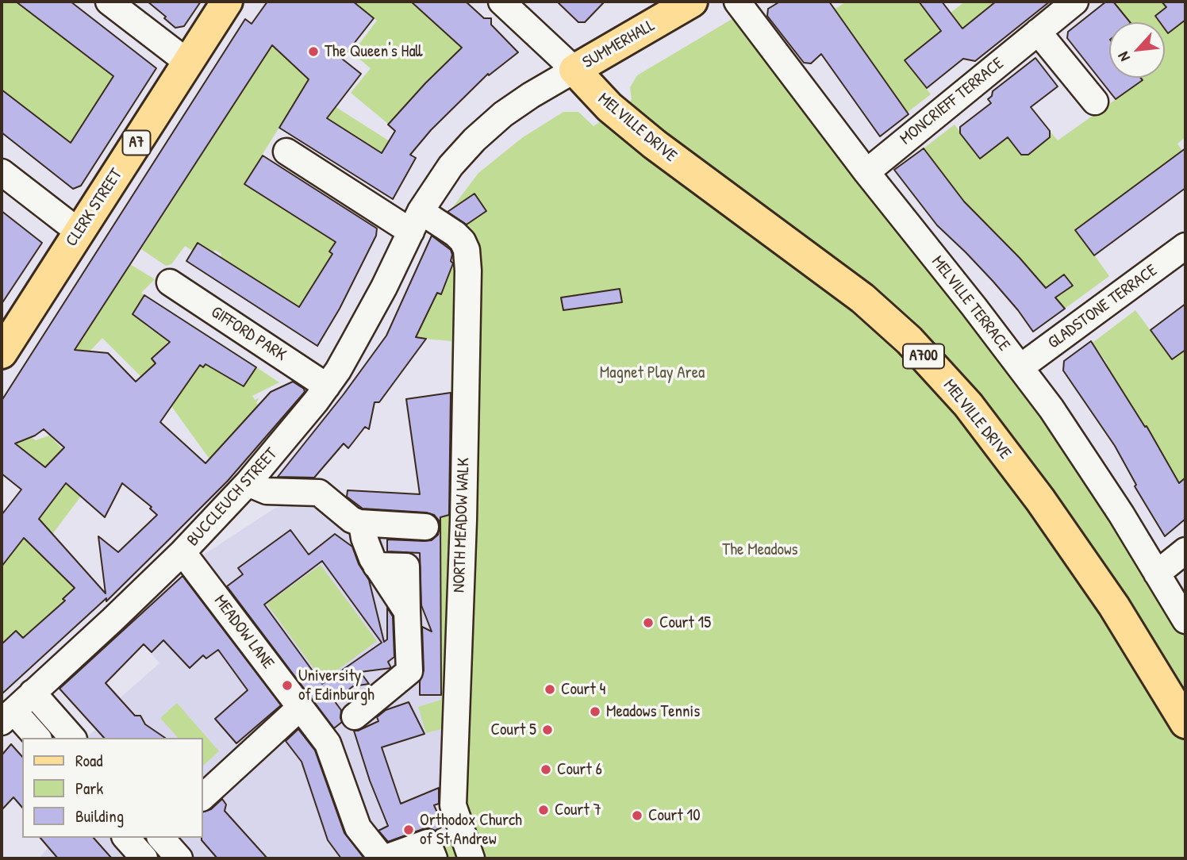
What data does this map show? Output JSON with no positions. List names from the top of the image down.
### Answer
{
  "streets": {
    "main road": [
      "SUMMERHALL",
      "MELVILLE DRIVE",
      "A7",
      "CLERK STREET",
      "A700"
    ],
    "street": [
      "MONCRIEFF TERRACE",
      "MELVILLE TERRACE",
      "GLADSTONE TERRACE",
      "GIFFORD PARK",
      "BUCCLEUCH STREET",
      "NORTH MEADOW WALK",
      "MEADOW LANE"
    ]
  },
  "crossings": [
    ["SUMMERHALL", "MELVILLE DRIVE"],
    ["SUMMERHALL", "BUCCLEUCH STREET"],
    ["MONCRIEFF TERRACE", "MELVILLE TERRACE"],
    ["MELVILLE DRIVE", "BUCCLEUCH STREET"],
    ["A7", "CLERK STREET"],
    ["MELVILLE TERRACE", "GLADSTONE TERRACE"],
    ["GIFFORD PARK", "BUCCLEUCH STREET"],
    ["BUCCLEUCH STREET", "NORTH MEADOW WALK"],
    ["BUCCLEUCH STREET", "MEADOW LANE"]
  ],
  "parks": ["Magnet Play Area", "The Meadows"],
  "places": [
    "The Queen's Hall",
    "Court 15",
    "University of Edinburgh",
    "Court 4",
    "Meadows Tennis",
    "Court 5",
    "Court 6",
    "Court 7",
    "Court 10",
    "Orthodox Church of St Andrew"
  ],
  "legend": ["Road", "Park", "Building"],
  "north": "bottom left"
}
